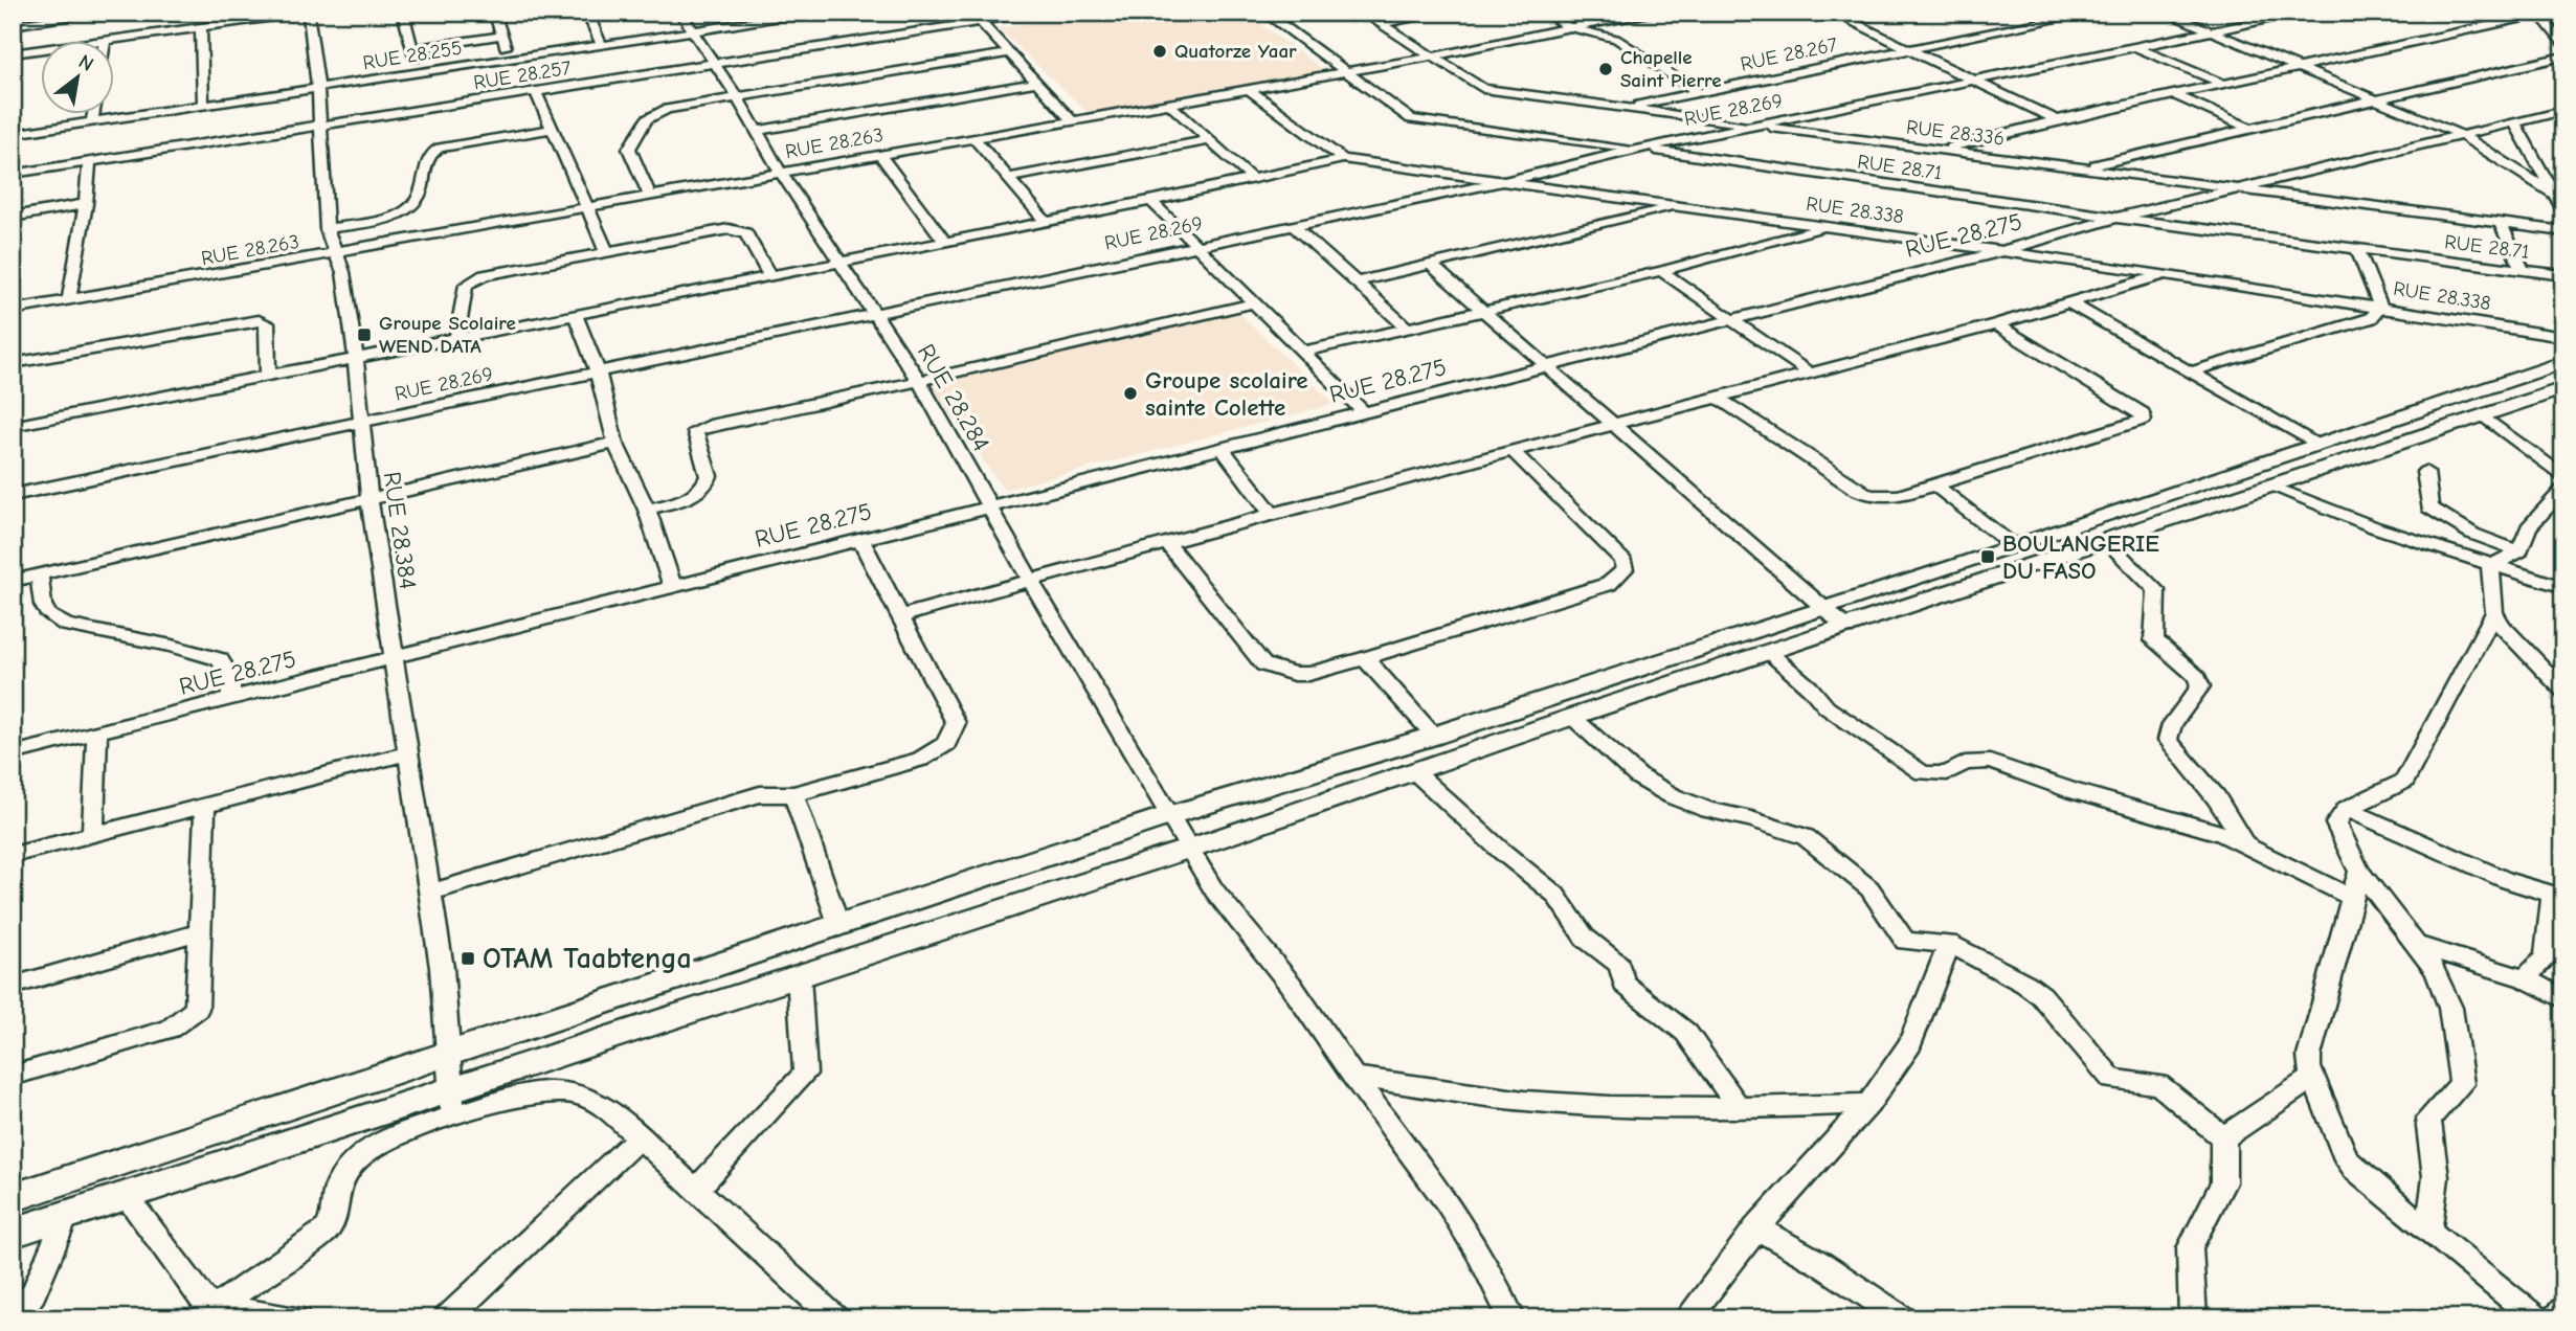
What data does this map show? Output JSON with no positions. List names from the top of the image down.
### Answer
{
  "streets": {
    "street": [
      "RUE 28.267",
      "RUE 28.255",
      "RUE 28.257",
      "RUE 28.269",
      "RUE 28.336",
      "RUE 28.263",
      "RUE 28.71",
      "RUE 28.338",
      "RUE 28.275",
      "RUE 28.284",
      "RUE 28.384"
    ]
  },
  "crossings": [
    ["RUE 28.267", "RUE 28.336"],
    ["RUE 28.255", "RUE 28.284"],
    ["RUE 28.255", "RUE 28.384"],
    ["RUE 28.257", "RUE 28.284"],
    ["RUE 28.257", "RUE 28.384"],
    ["RUE 28.269", "RUE 28.336"],
    ["RUE 28.269", "RUE 28.71"],
    ["RUE 28.269", "RUE 28.338"],
    ["RUE 28.269", "RUE 28.284"],
    ["RUE 28.269", "RUE 28.384"],
    ["RUE 28.336", "RUE 28.263"],
    ["RUE 28.336", "RUE 28.275"],
    ["RUE 28.263", "RUE 28.71"],
    ["RUE 28.263", "RUE 28.338"],
    ["RUE 28.263", "RUE 28.284"],
    ["RUE 28.263", "RUE 28.384"],
    ["RUE 28.71", "RUE 28.275"],
    ["RUE 28.338", "RUE 28.275"],
    ["RUE 28.275", "RUE 28.284"],
    ["RUE 28.275", "RUE 28.384"]
  ],
  "places": {
    "other": ["Quatorze Yaar", "Chapelle Saint Pierre", "Groupe scolaire sainte Colette"],
    "transit": ["Groupe Scolaire WEND DATA", "BOULANGERIE DU FASO", "OTAM Taabtenga"]
  },
  "north": "top right"
}
